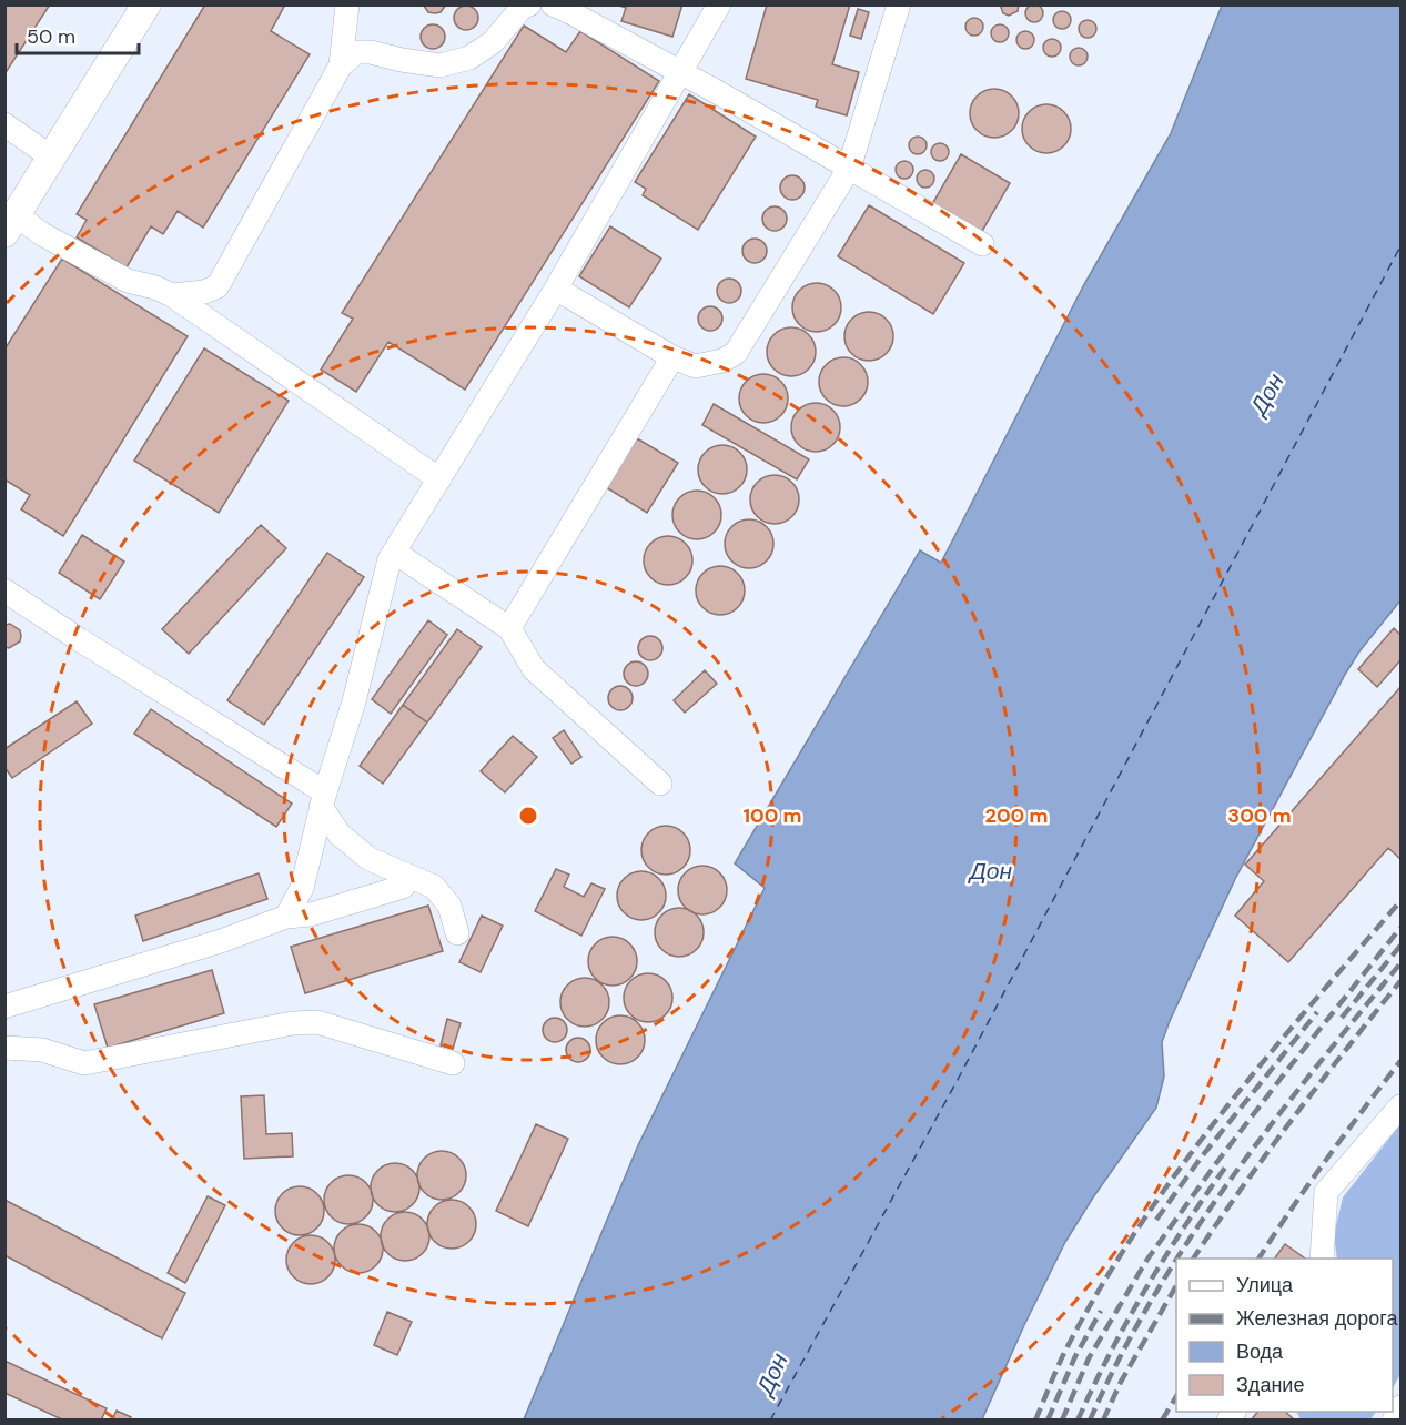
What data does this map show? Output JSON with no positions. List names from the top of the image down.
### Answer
{
  "water": ["Дон"],
  "legend": [
    "Улица",
    "Железная дорога",
    "Вода",
    "Здание"
  ],
  "scale_bar": "50 m",
  "rings": ["100 m", "200 m", "300 m"]
}
